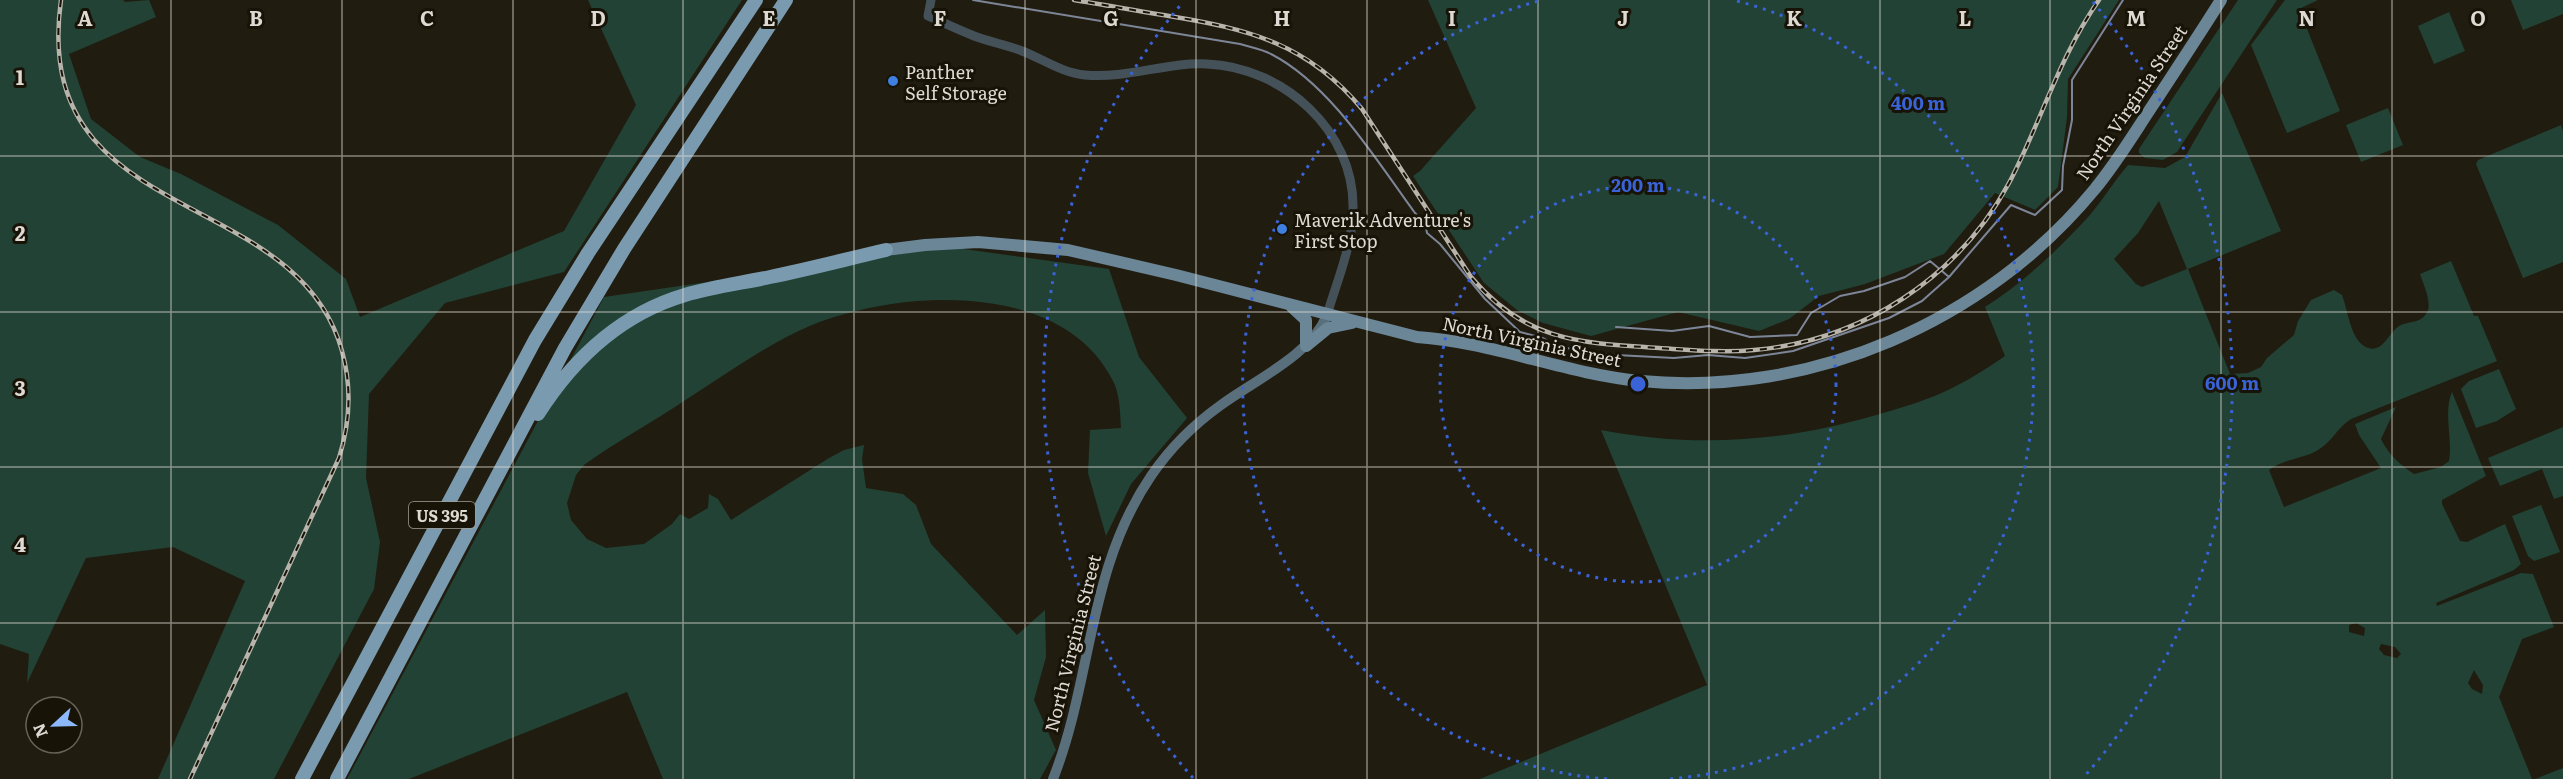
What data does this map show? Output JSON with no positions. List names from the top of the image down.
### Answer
{
  "streets": {
    "highway": ["US 395"],
    "main road": ["North Virginia Street"]
  },
  "places": ["Panther Self Storage", "Maverik Adventure's First Stop"],
  "north": "left",
  "grid": {
    "columns": [
      "A",
      "B",
      "C",
      "D",
      "E",
      "F",
      "G",
      "H",
      "I",
      "J",
      "K",
      "L",
      "M",
      "N",
      "O"
    ],
    "rows": [
      "1",
      "2",
      "3",
      "4"
    ]
  },
  "rings": ["400 m", "200 m", "600 m"]
}
